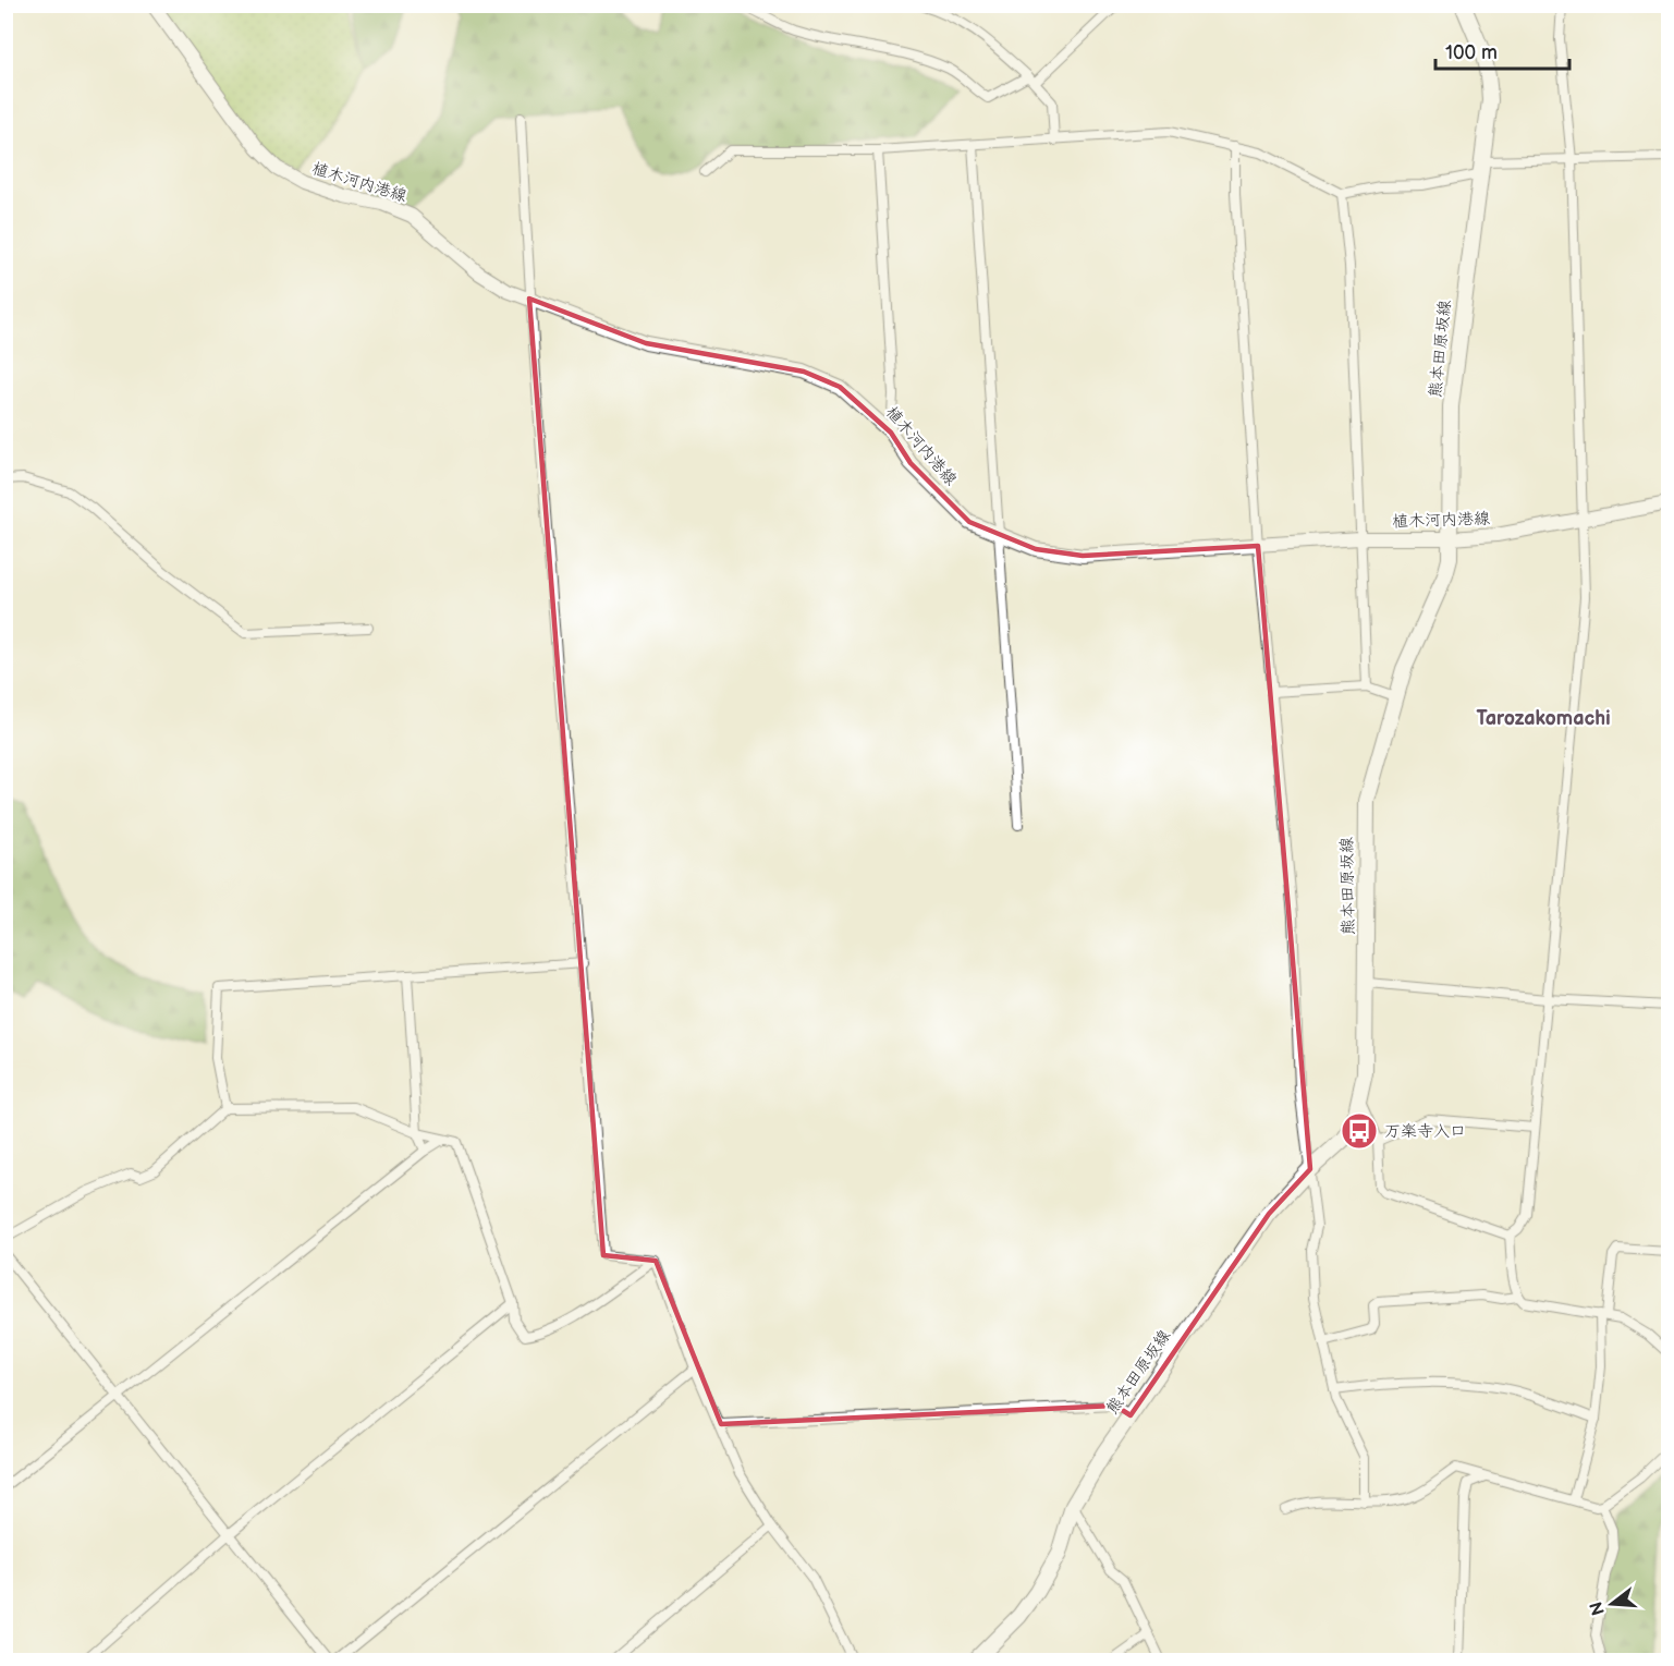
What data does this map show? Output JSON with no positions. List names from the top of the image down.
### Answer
{
  "streets": {
    "main road": ["植木河内港線", "熊本田原坂線"]
  },
  "crossings": [
    ["植木河内港線", "熊本田原坂線"]
  ],
  "districts": ["Tarozakomachi"],
  "places": {
    "bus stop": ["万楽寺入口"]
  },
  "scale_bar": "100 m",
  "north": "left"
}
